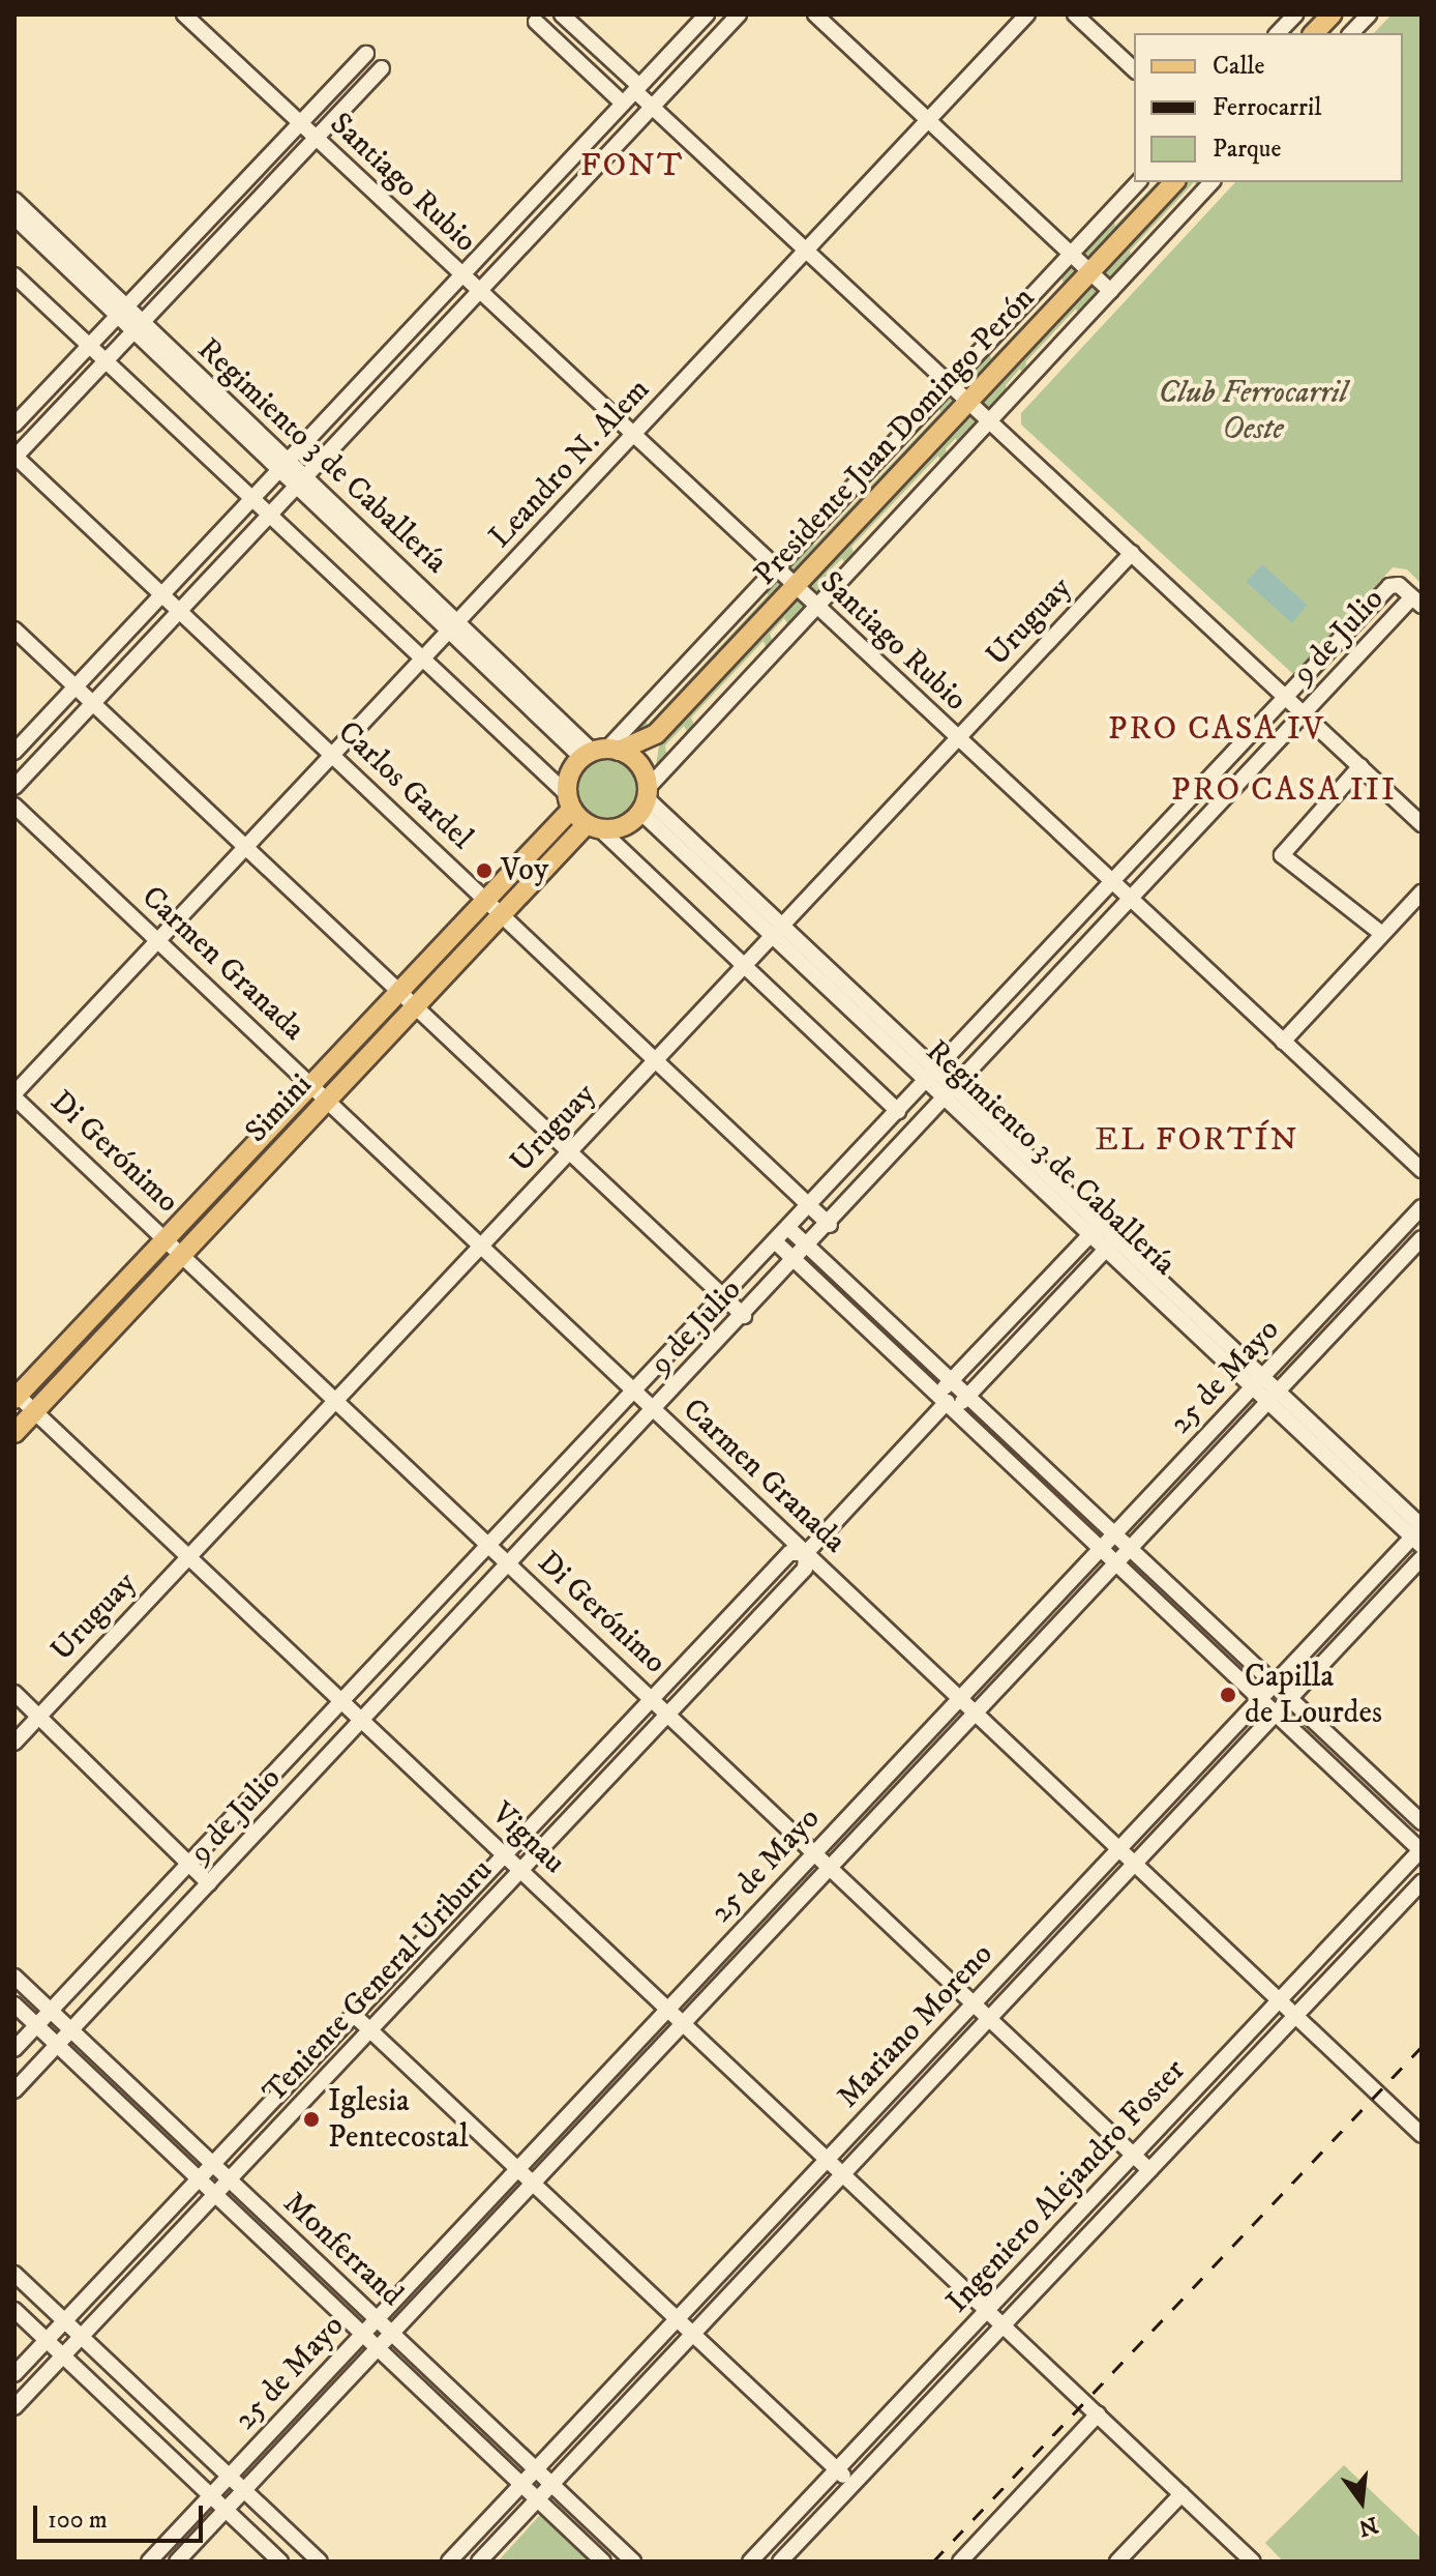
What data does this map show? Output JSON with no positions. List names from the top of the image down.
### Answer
{
  "streets": {
    "main road": ["Presidente Juan Domingo Perón", "Simini"],
    "street": [
      "Santiago Rubio",
      "Regimiento 3 de Caballería",
      "Leandro N. Alem",
      "Uruguay",
      "9 de Julio",
      "Carlos Gardel",
      "Carmen Granada",
      "Di Gerónimo",
      "25 de Mayo",
      "Vignau",
      "Teniente General Uriburu",
      "Mariano Moreno",
      "Ingeniero Alejandro Foster",
      "Monferrand"
    ]
  },
  "crossings": [
    ["Santiago Rubio", "Presidente Juan Domingo Perón"],
    ["Santiago Rubio", "Leandro N. Alem"],
    ["Santiago Rubio", "Uruguay"],
    ["Santiago Rubio", "9 de Julio"],
    ["Presidente Juan Domingo Perón", "Regimiento 3 de Caballería"],
    ["Presidente Juan Domingo Perón", "Simini"],
    ["Regimiento 3 de Caballería", "Leandro N. Alem"],
    ["Regimiento 3 de Caballería", "Uruguay"],
    ["Regimiento 3 de Caballería", "9 de Julio"],
    ["Regimiento 3 de Caballería", "Simini"],
    ["Regimiento 3 de Caballería", "25 de Mayo"],
    ["Regimiento 3 de Caballería", "Mariano Moreno"],
    ["Leandro N. Alem", "Carlos Gardel"],
    ["Leandro N. Alem", "Carmen Granada"],
    ["Leandro N. Alem", "Di Gerónimo"],
    ["Uruguay", "Carlos Gardel"],
    ["Uruguay", "Carmen Granada"],
    ["Uruguay", "Di Gerónimo"],
    ["Uruguay", "Vignau"],
    ["9 de Julio", "Carlos Gardel"],
    ["9 de Julio", "Carmen Granada"],
    ["9 de Julio", "Di Gerónimo"],
    ["9 de Julio", "Vignau"],
    ["9 de Julio", "Monferrand"],
    ["Carlos Gardel", "Simini"],
    ["Carmen Granada", "Simini"],
    ["Carmen Granada", "25 de Mayo"],
    ["Carmen Granada", "Teniente General Uriburu"],
    ["Carmen Granada", "Mariano Moreno"],
    ["Carmen Granada", "Ingeniero Alejandro Foster"],
    ["Simini", "Di Gerónimo"],
    ["Simini", "Vignau"],
    ["Di Gerónimo", "25 de Mayo"],
    ["Di Gerónimo", "Teniente General Uriburu"],
    ["Di Gerónimo", "Mariano Moreno"],
    ["Di Gerónimo", "Ingeniero Alejandro Foster"],
    ["25 de Mayo", "Vignau"],
    ["25 de Mayo", "Monferrand"],
    ["Vignau", "Teniente General Uriburu"],
    ["Vignau", "Mariano Moreno"],
    ["Vignau", "Ingeniero Alejandro Foster"],
    ["Teniente General Uriburu", "Monferrand"],
    ["Mariano Moreno", "Monferrand"]
  ],
  "districts": [
    "FONT",
    "PRO CASA IV",
    "PRO CASA III",
    "EL FORTÍN"
  ],
  "parks": ["Club Ferrocarril Oeste"],
  "places": ["Voy", "Capilla de Lourdes", "Iglesia Pentecostal"],
  "legend": ["Calle", "Ferrocarril", "Parque"],
  "scale_bar": "100 m",
  "north": "bottom"
}
